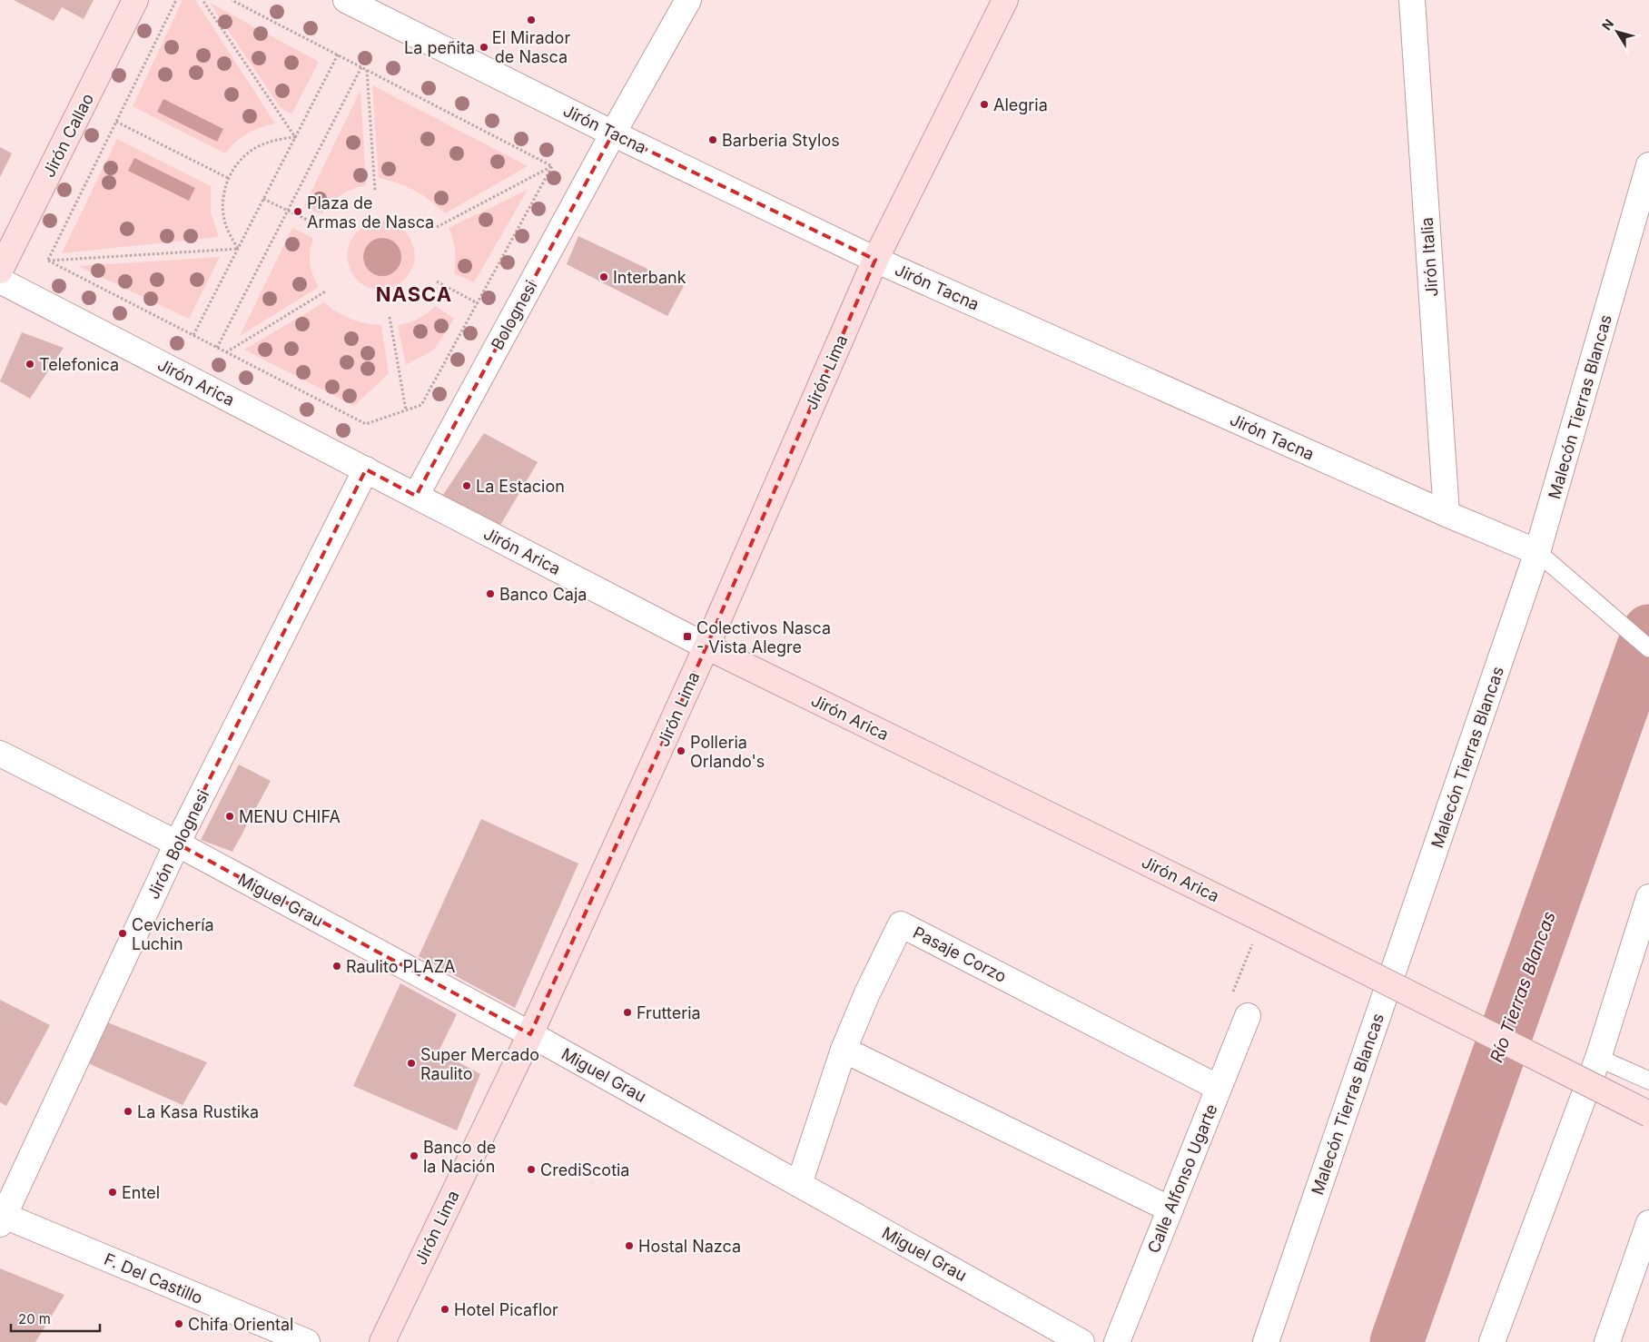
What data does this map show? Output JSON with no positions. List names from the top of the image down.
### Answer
{
  "streets": {
    "street": [
      "Jirón Tacna",
      "Jirón Callao",
      "Jirón Italia",
      "Bolognesi",
      "Jirón Lima",
      "Jirón Arica",
      "Malecón Tierras Blancas",
      "Jirón Bolognesi",
      "Miguel Grau",
      "Pasaje Corzo",
      "Calle Alfonso Ugarte",
      "F. Del Castillo"
    ]
  },
  "crossings": [
    ["Jirón Tacna", "Jirón Italia"],
    ["Jirón Tacna", "Bolognesi"],
    ["Jirón Tacna", "Jirón Lima"],
    ["Jirón Tacna", "Malecón Tierras Blancas"],
    ["Bolognesi", "Jirón Arica"],
    ["Jirón Lima", "Jirón Arica"],
    ["Jirón Lima", "Miguel Grau"],
    ["Jirón Arica", "Jirón Bolognesi"],
    ["Jirón Bolognesi", "Miguel Grau"],
    ["Jirón Bolognesi", "F. Del Castillo"],
    ["Miguel Grau", "Pasaje Corzo"],
    ["Pasaje Corzo", "Calle Alfonso Ugarte"]
  ],
  "districts": ["NASCA"],
  "water": ["Río Tierras Blancas"],
  "places": {
    "other": [
      "El Mirador de Nasca",
      "La peñita",
      "Alegria",
      "Barberia Stylos",
      "Plaza de Armas de Nasca",
      "Interbank",
      "Telefonica",
      "La Estacion",
      "Banco Caja",
      "Polleria Orlando's",
      "MENU CHIFA",
      "Cevichería Luchin",
      "Raulito PLAZA",
      "Frutteria",
      "Super Mercado Raulito",
      "La Kasa Rustika",
      "Banco de la Nación",
      "CrediScotia",
      "Entel",
      "Hostal Nazca",
      "Hotel Picaflor",
      "Chifa Oriental"
    ],
    "transit": ["Colectivos Nasca - Vista Alegre"]
  },
  "scale_bar": "20 m",
  "north": "top left"
}
